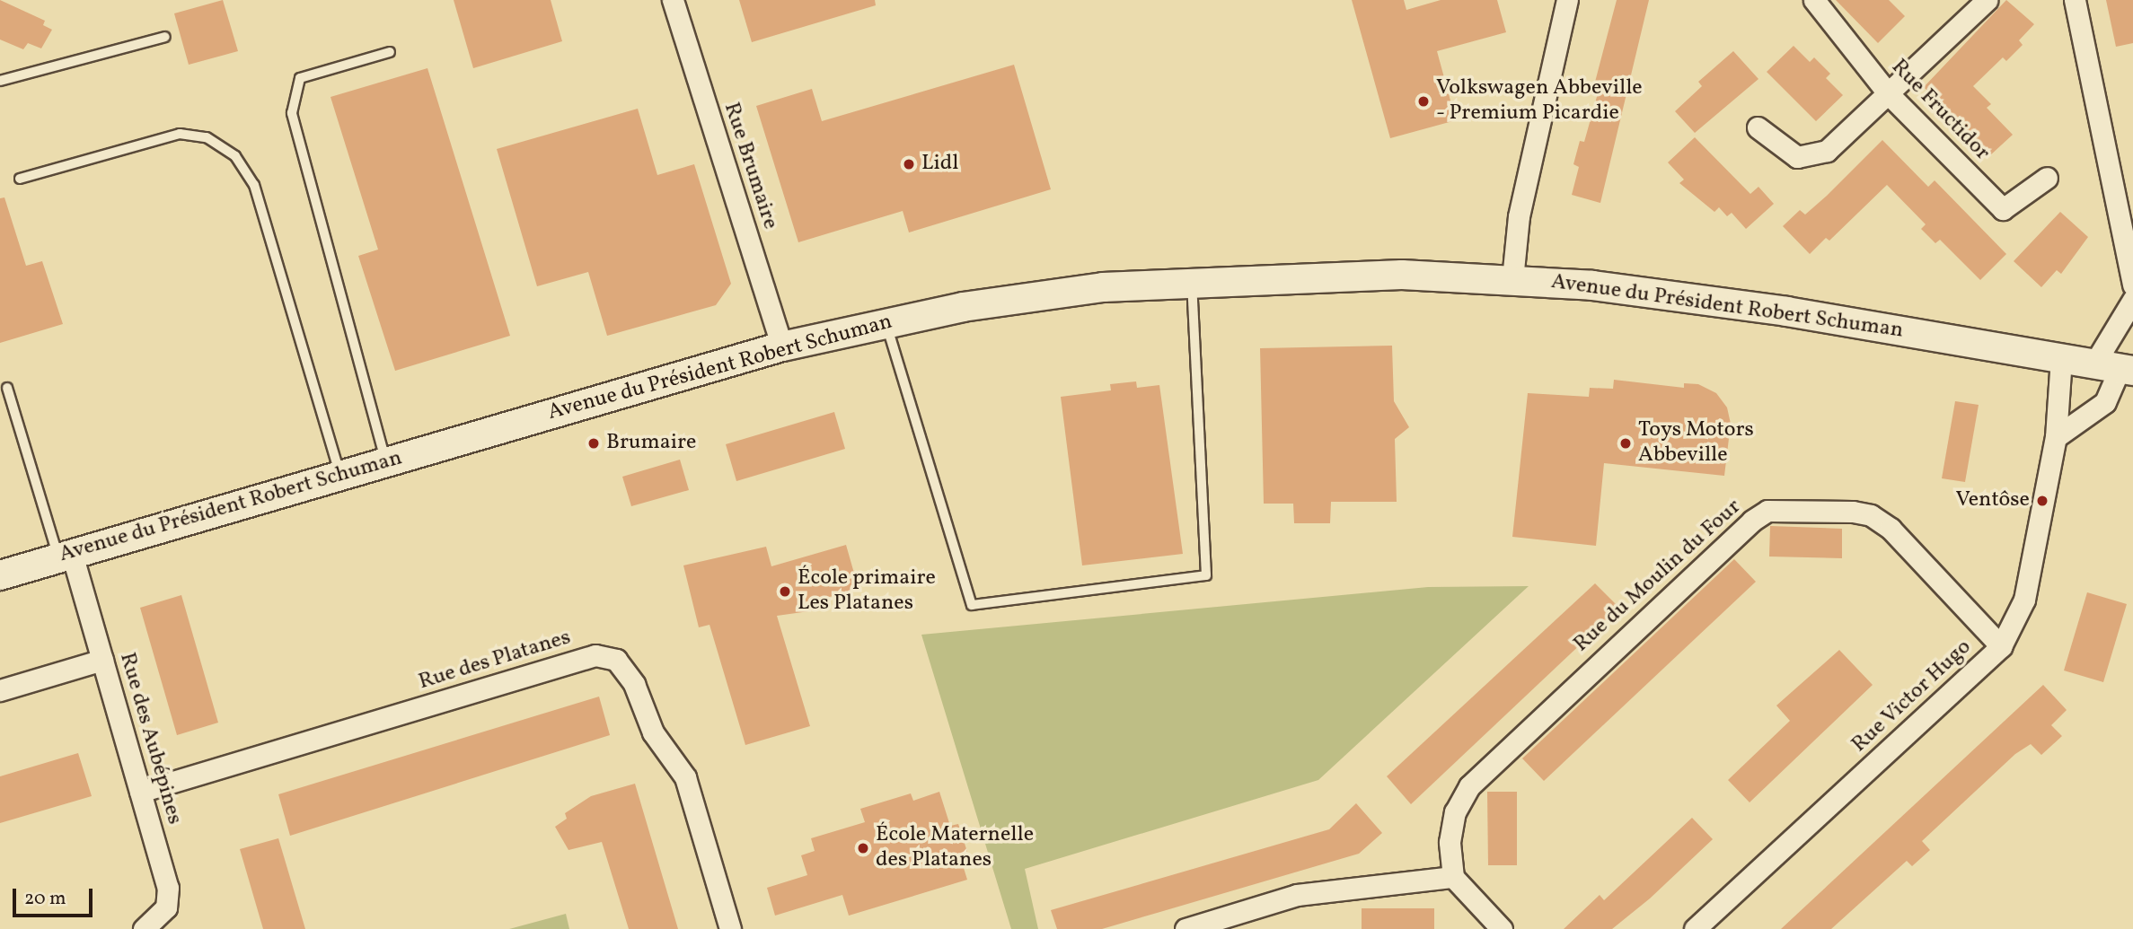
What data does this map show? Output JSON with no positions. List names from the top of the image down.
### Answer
{
  "streets": {
    "street": [
      "Rue Fructidor",
      "Rue Brumaire",
      "Avenue du Président Robert Schuman",
      "Rue du Moulin du Four",
      "Rue des Platanes",
      "Rue Victor Hugo",
      "Rue des Aubépines"
    ]
  },
  "crossings": [
    ["Rue Brumaire", "Avenue du Président Robert Schuman"],
    ["Avenue du Président Robert Schuman", "Rue Victor Hugo"],
    ["Avenue du Président Robert Schuman", "Rue des Aubépines"],
    ["Rue du Moulin du Four", "Rue Victor Hugo"],
    ["Rue des Platanes", "Rue des Aubépines"]
  ],
  "places": [
    "Volkswagen Abbeville - Premium Picardie",
    "Lidl",
    "Brumaire",
    "Toys Motors Abbeville",
    "Ventôse",
    "École primaire Les Platanes",
    "École Maternelle des Platanes"
  ],
  "scale_bar": "20 m"
}
